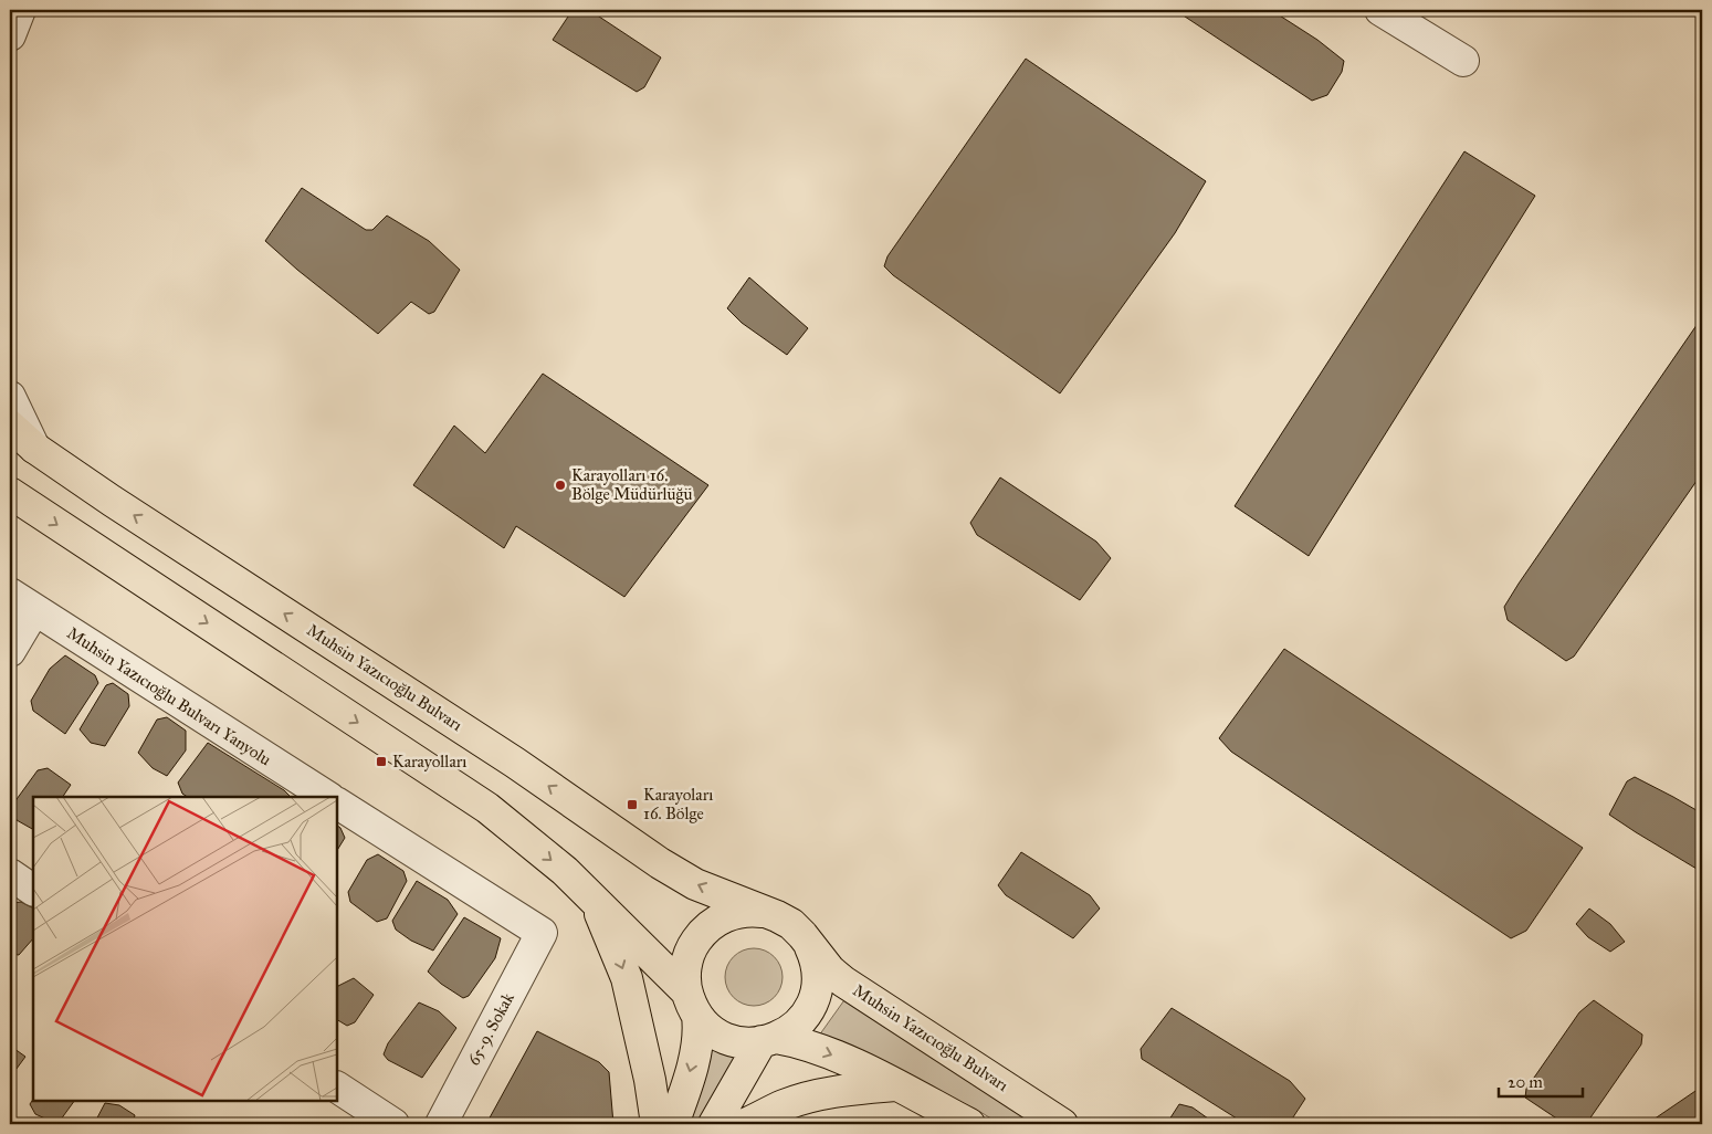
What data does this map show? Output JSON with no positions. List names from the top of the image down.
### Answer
{
  "streets": {
    "main road": ["Muhsin Yazıcıoğlu Bulvarı"],
    "street": ["Muhsin Yazıcıoğlu Bulvarı Yanyolu", "65-9. Sokak"]
  },
  "places": {
    "other": ["Karayolları 16. Bölge Müdürlüğü"],
    "transit": ["Karayolları", "Karayoları 16. Bölge"]
  },
  "scale_bar": "20 m"
}
